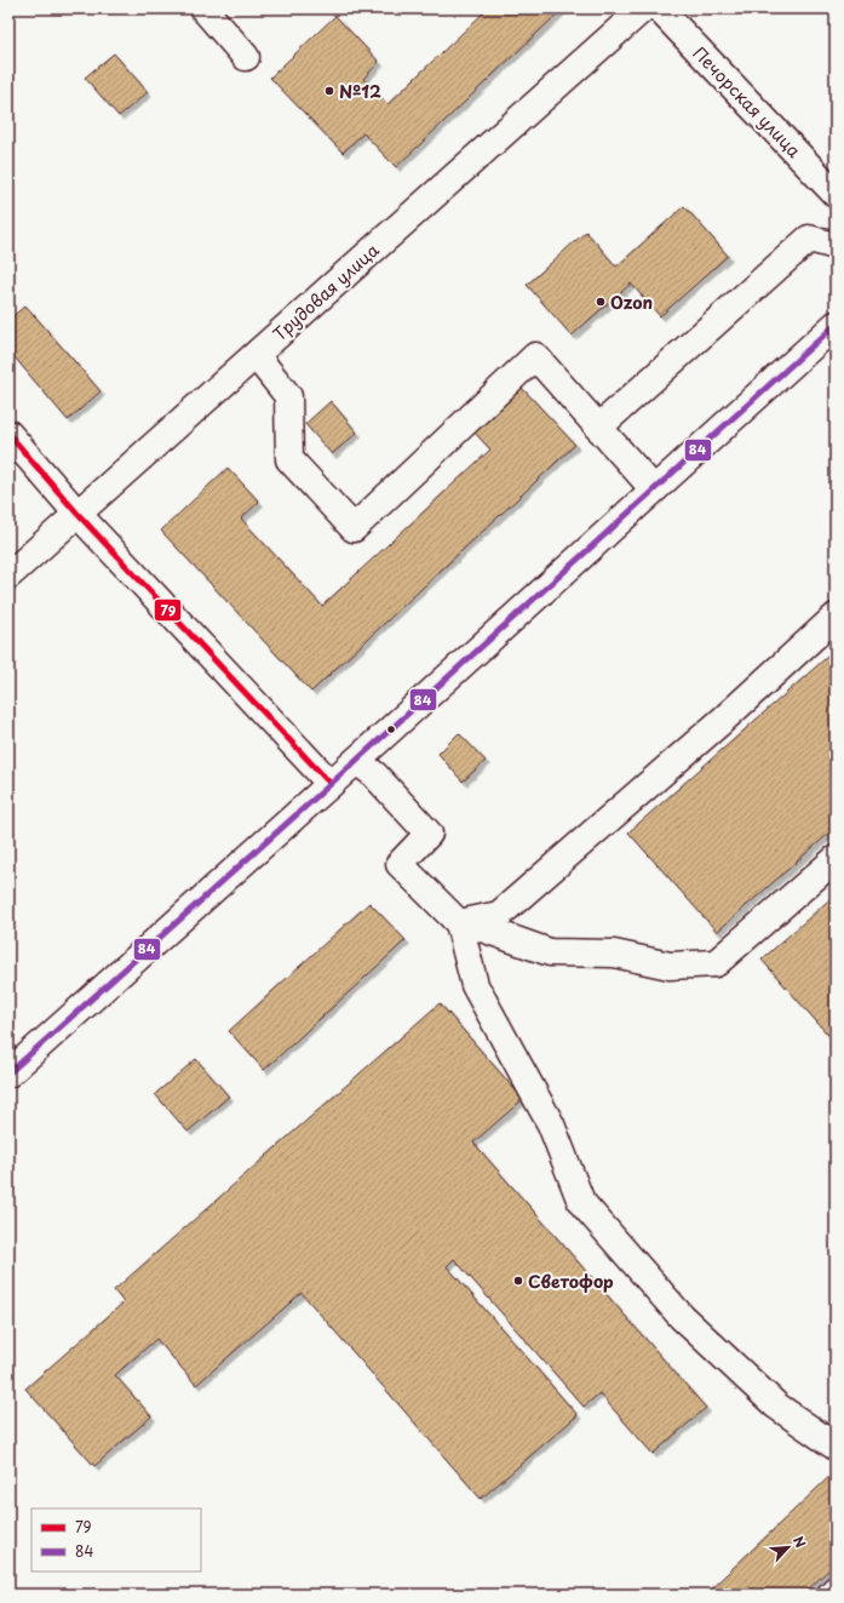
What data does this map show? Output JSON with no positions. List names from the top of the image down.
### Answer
{
  "streets": {
    "street": ["Печорская улица", "Трудовая улица"]
  },
  "places": ["№12", "Ozon", "Светофор"],
  "lines": ["transit line 84", "transit line 79"],
  "legend": ["79", "84"],
  "north": "top right"
}
